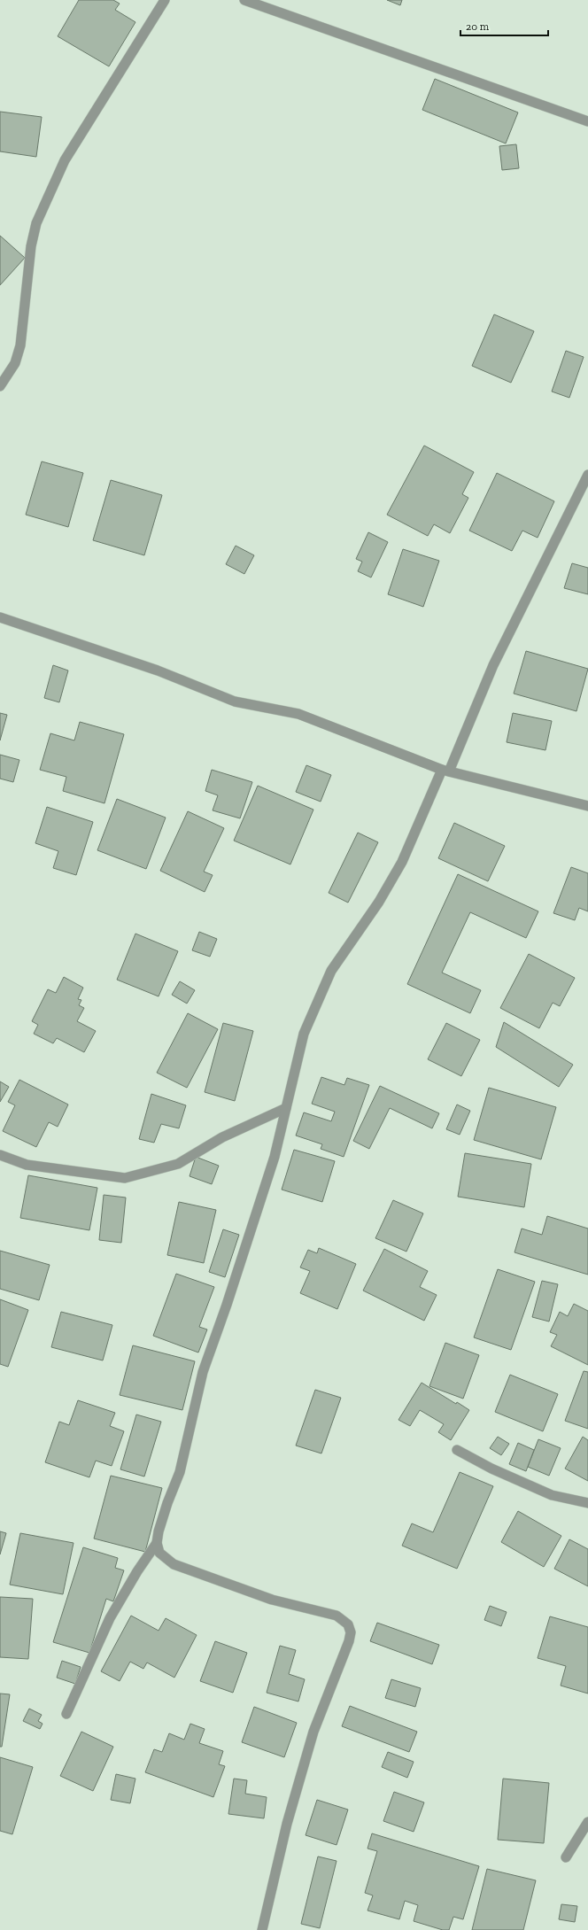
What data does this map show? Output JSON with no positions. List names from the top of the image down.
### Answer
{
  "scale_bar": "20 m"
}
